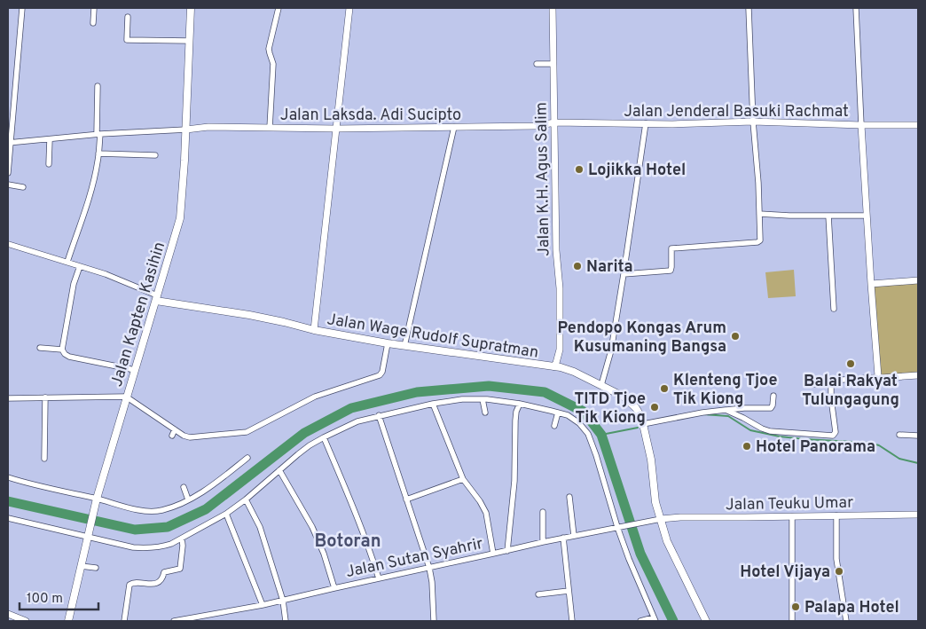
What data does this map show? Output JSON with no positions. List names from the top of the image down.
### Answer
{
  "streets": {
    "main road": ["Jalan Kapten Kasihin", "Jalan Wage Rudolf Supratman"],
    "street": [
      "Jalan Jenderal Basuki Rachmat",
      "Jalan Laksda. Adi Sucipto",
      "Jalan K.H. Agus Salim",
      "Jalan Teuku Umar",
      "Jalan Sutan Syahrir"
    ]
  },
  "crossings": [
    ["Jalan Jenderal Basuki Rachmat", "Jalan Laksda. Adi Sucipto"],
    ["Jalan Jenderal Basuki Rachmat", "Jalan K.H. Agus Salim"],
    ["Jalan Laksda. Adi Sucipto", "Jalan K.H. Agus Salim"],
    ["Jalan Laksda. Adi Sucipto", "Jalan Kapten Kasihin"],
    ["Jalan K.H. Agus Salim", "Jalan Wage Rudolf Supratman"],
    ["Jalan Kapten Kasihin", "Jalan Wage Rudolf Supratman"],
    ["Jalan Wage Rudolf Supratman", "Jalan Teuku Umar"],
    ["Jalan Wage Rudolf Supratman", "Jalan Sutan Syahrir"],
    ["Jalan Teuku Umar", "Jalan Sutan Syahrir"]
  ],
  "districts": ["Botoran"],
  "places": [
    "Lojikka Hotel",
    "Narita",
    "Pendopo Kongas Arum Kusumaning Bangsa",
    "Balai Rakyat Tulungagung",
    "Klenteng Tjoe Tik Kiong",
    "TITD Tjoe Tik Kiong",
    "Hotel Panorama",
    "Hotel Vijaya",
    "Palapa Hotel"
  ],
  "scale_bar": "100 m"
}
